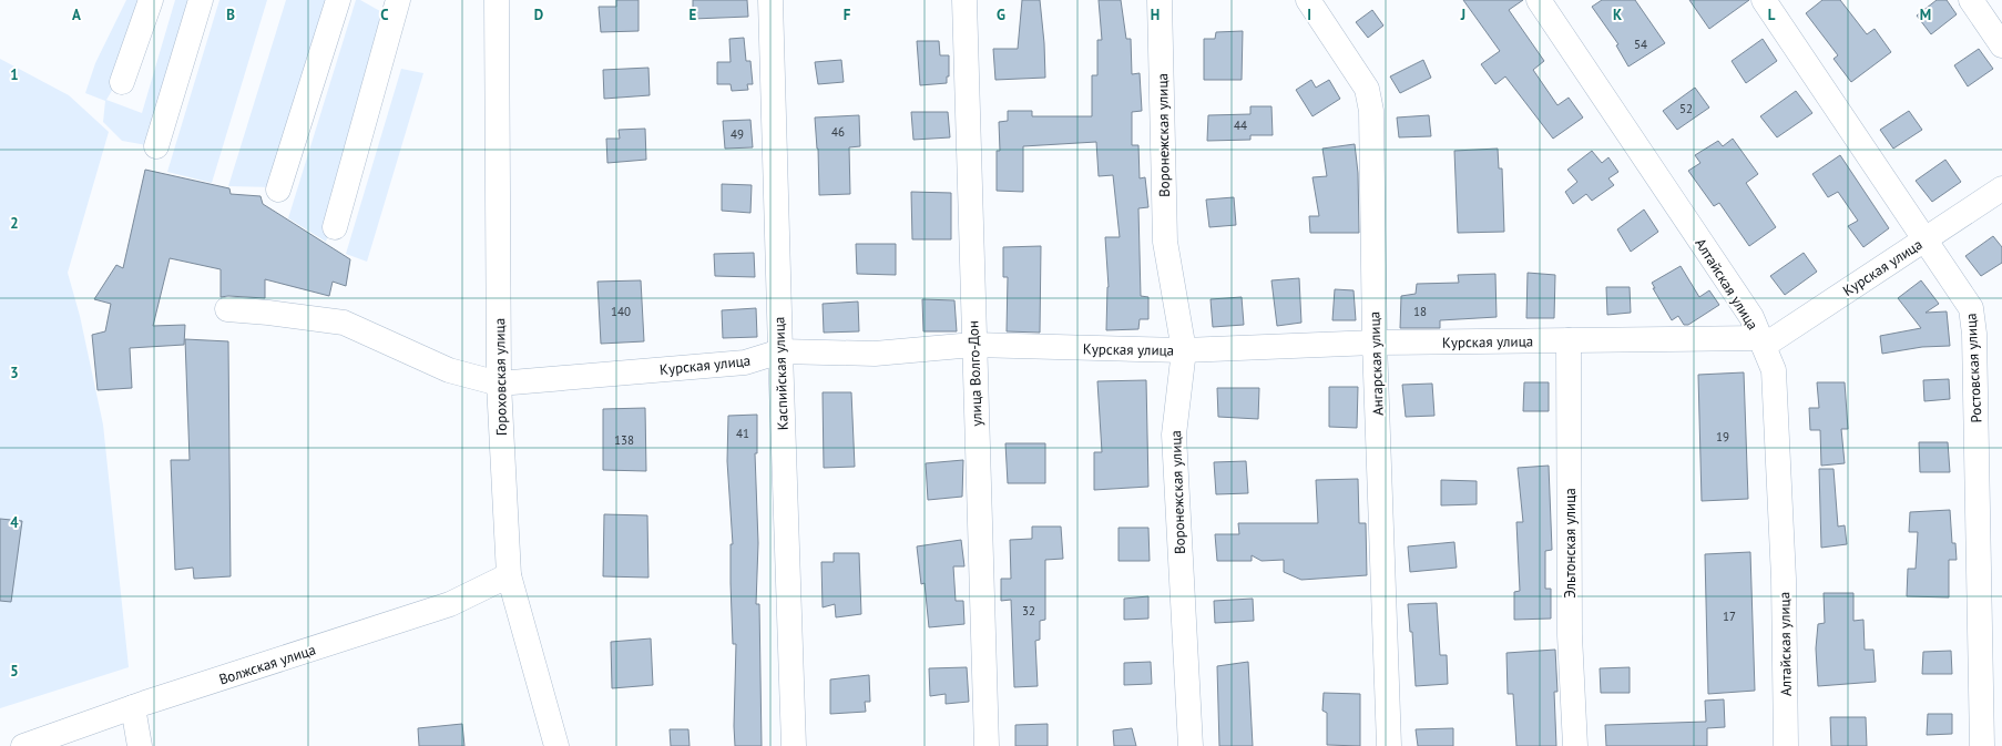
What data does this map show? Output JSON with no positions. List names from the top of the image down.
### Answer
{
  "streets": {
    "street": [
      "Воронежская улица",
      "Курская улица",
      "Алтайская улица",
      "Ангарская улица",
      "Ростовская улица",
      "Каспийская улица",
      "улица Волго-Дон",
      "Гороховская улица",
      "Эльтонская улица",
      "Волжская улица"
    ]
  },
  "crossings": [
    ["Воронежская улица", "Курская улица"],
    ["Курская улица", "Алтайская улица"],
    ["Курская улица", "Ангарская улица"],
    ["Курская улица", "Ростовская улица"],
    ["Курская улица", "Каспийская улица"],
    ["Курская улица", "улица Волго-Дон"],
    ["Курская улица", "Гороховская улица"],
    ["Курская улица", "Эльтонская улица"],
    ["Гороховская улица", "Волжская улица"]
  ],
  "house_numbers": [
    "54",
    "52",
    "44",
    "46",
    "49",
    "140",
    "18",
    "41",
    "19",
    "138",
    "32",
    "17"
  ],
  "grid": {
    "columns": [
      "A",
      "B",
      "C",
      "D",
      "E",
      "F",
      "G",
      "H",
      "I",
      "J",
      "K",
      "L",
      "M"
    ],
    "rows": [
      "1",
      "2",
      "3",
      "4",
      "5"
    ]
  }
}
